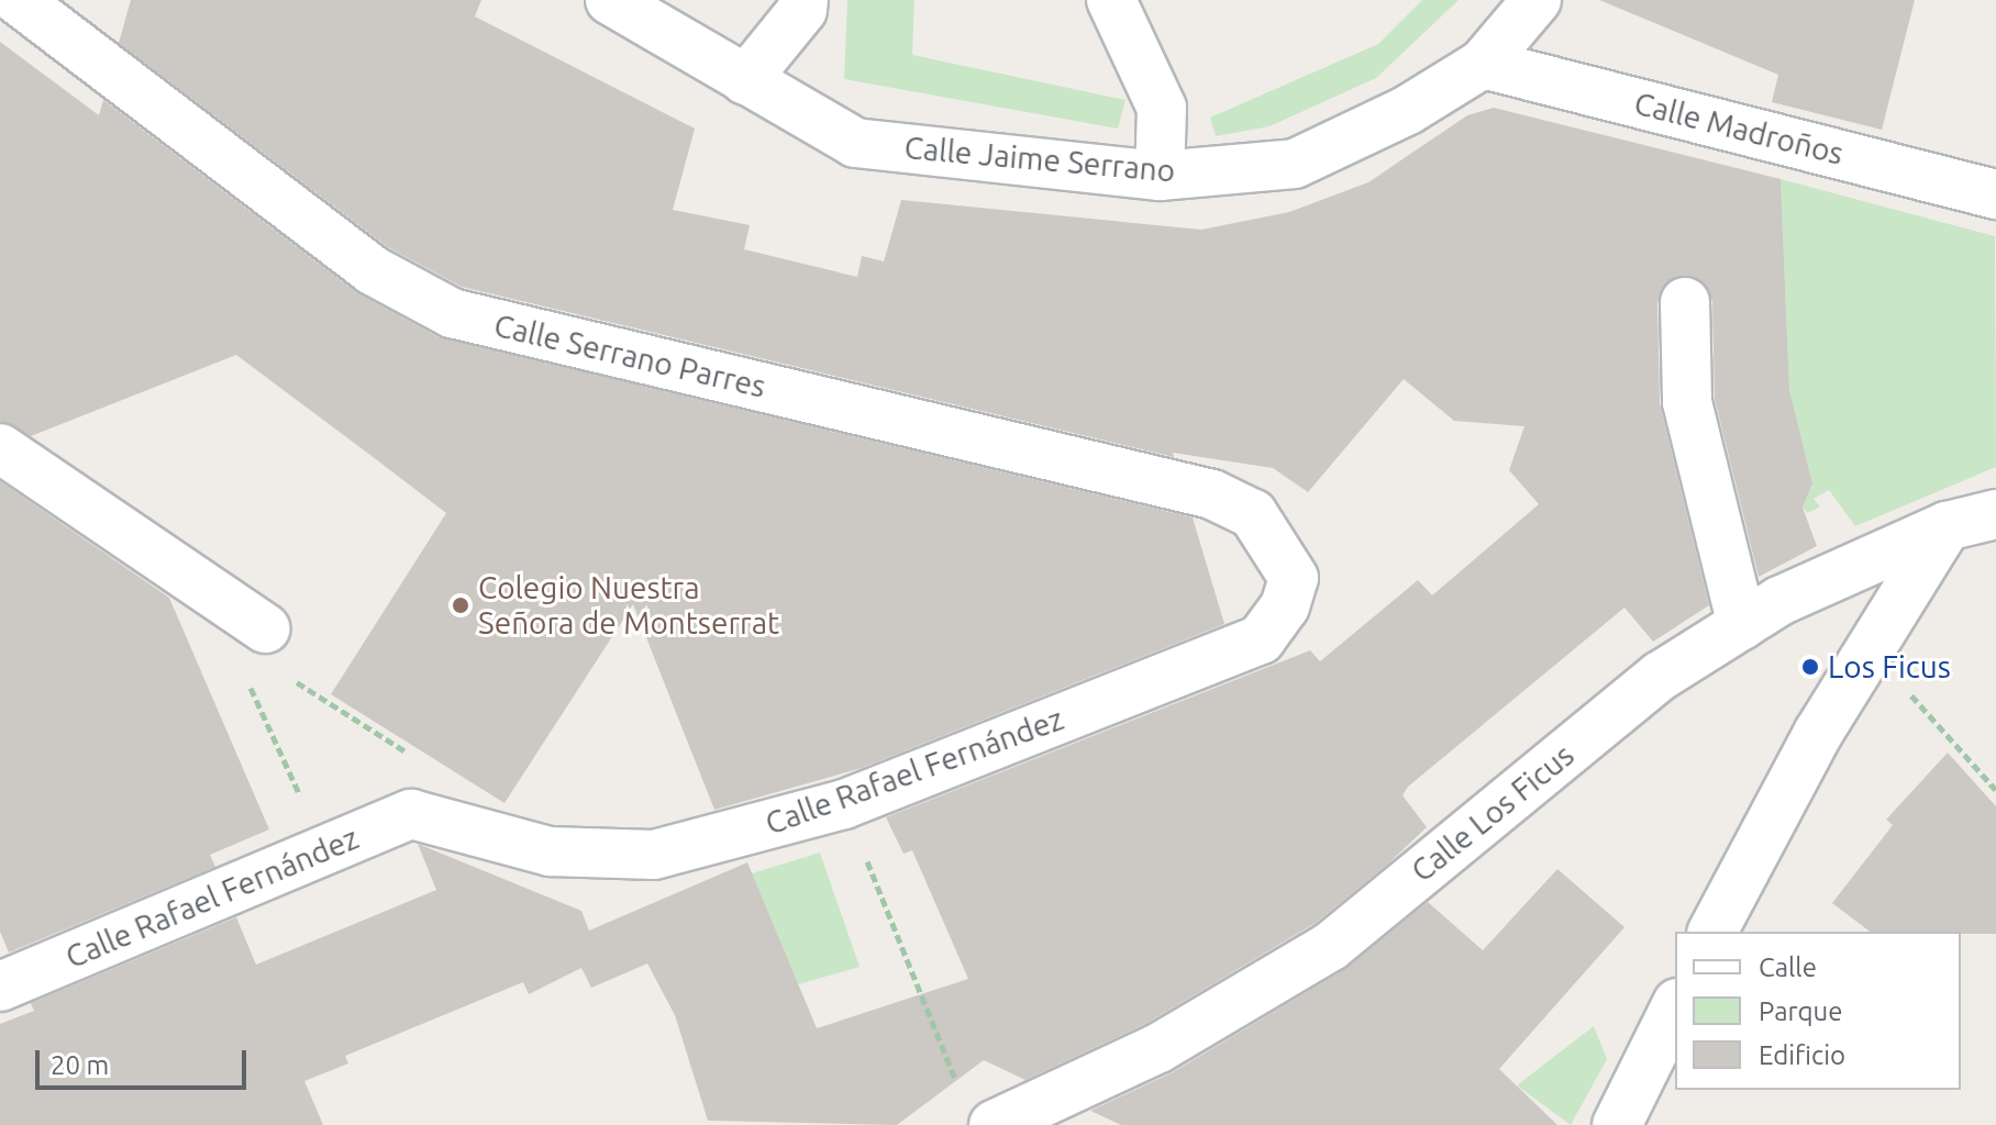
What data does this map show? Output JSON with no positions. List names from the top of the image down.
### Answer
{
  "streets": {
    "street": [
      "Calle Madroños",
      "Calle Jaime Serrano",
      "Calle Serrano Parres",
      "Calle Rafael Fernández",
      "Calle Los Ficus"
    ]
  },
  "crossings": [
    ["Calle Madroños", "Calle Jaime Serrano"],
    ["Calle Serrano Parres", "Calle Rafael Fernández"]
  ],
  "places": ["Colegio Nuestra Señora de Montserrat", "Los Ficus"],
  "legend": ["Calle", "Parque", "Edificio"],
  "scale_bar": "20 m"
}
